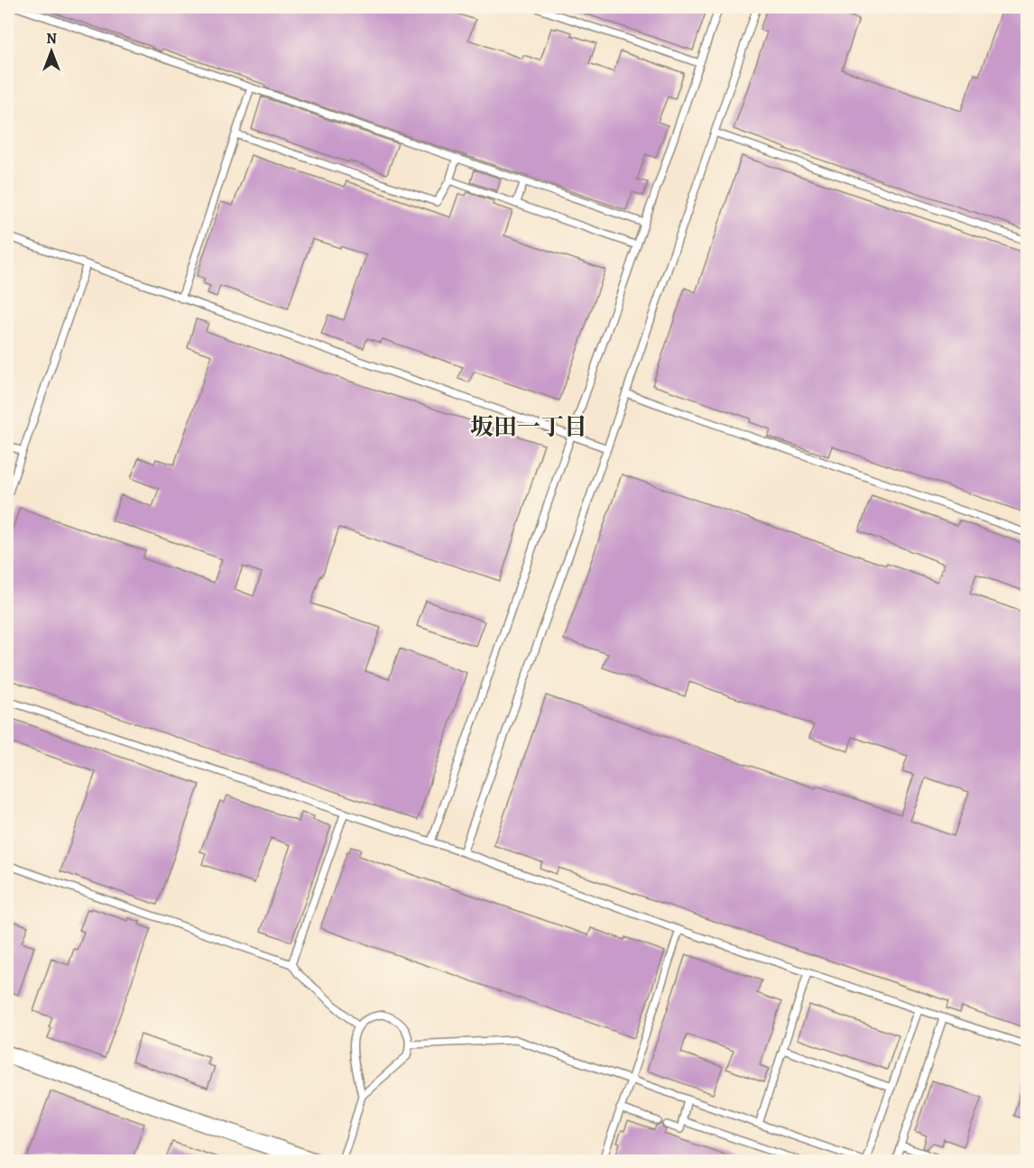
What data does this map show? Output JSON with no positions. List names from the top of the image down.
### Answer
{
  "districts": ["坂田一丁目"],
  "north": "top"
}
